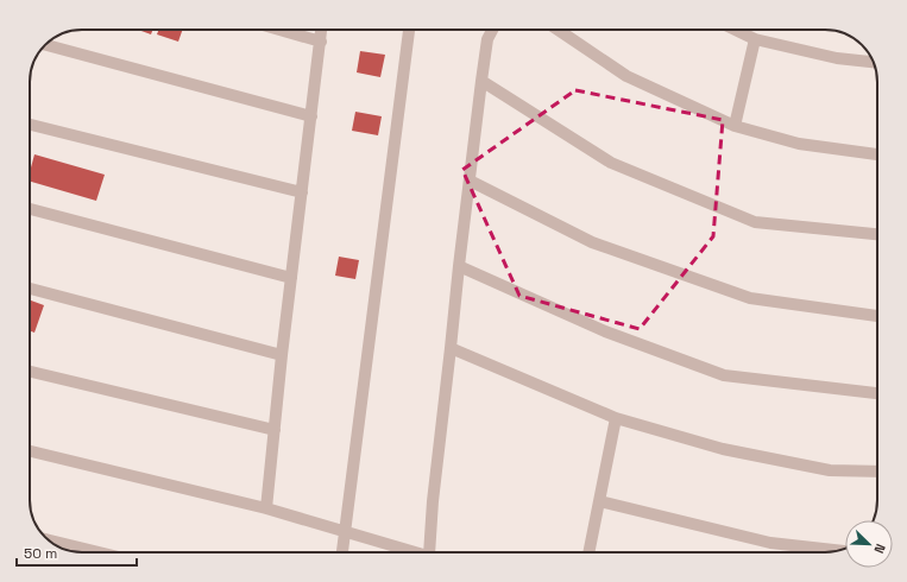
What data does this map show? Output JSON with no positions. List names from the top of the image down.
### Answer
{
  "scale_bar": "50 m",
  "north": "bottom right"
}
